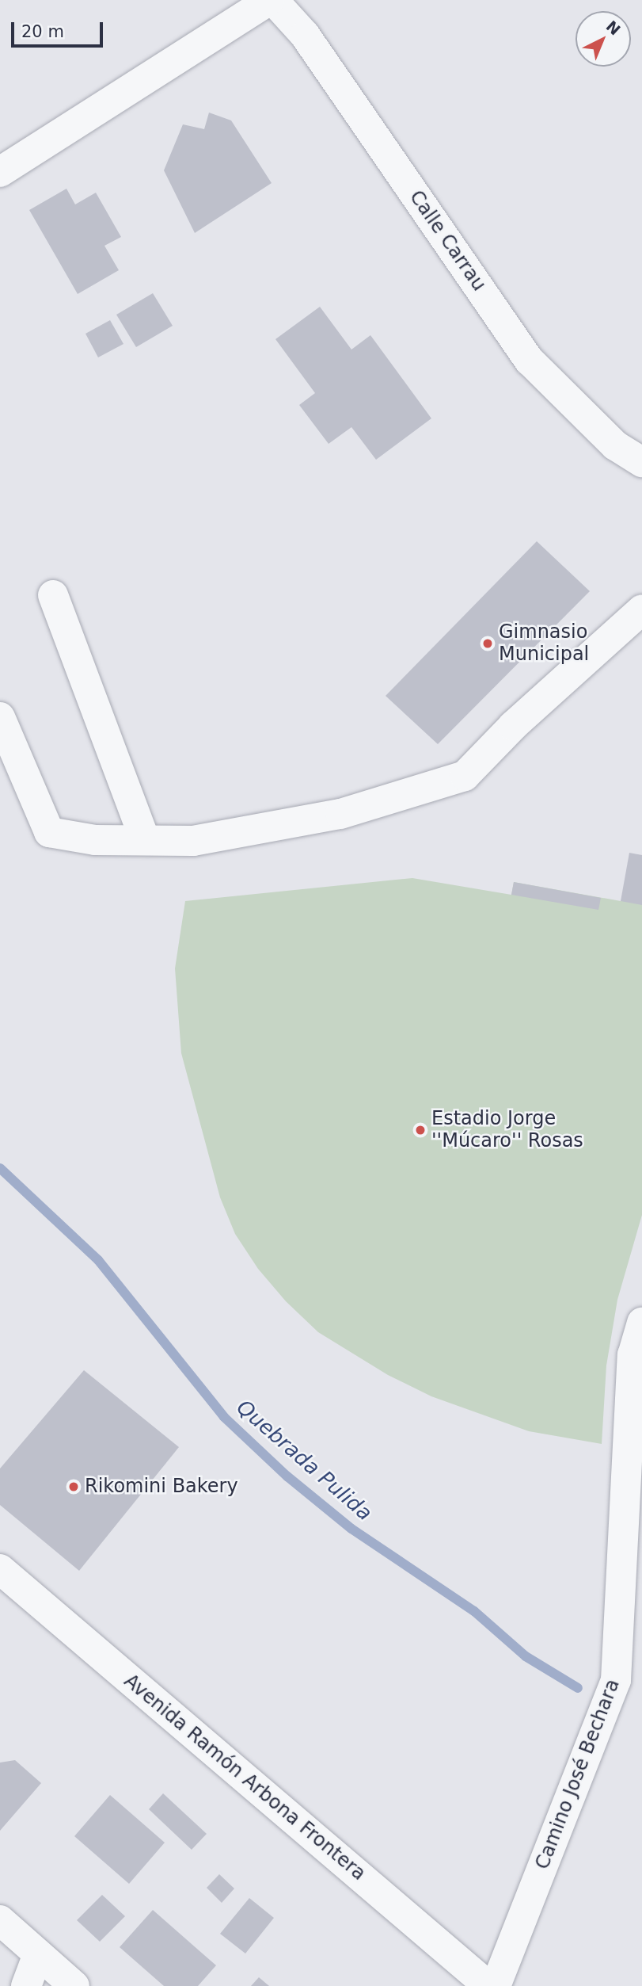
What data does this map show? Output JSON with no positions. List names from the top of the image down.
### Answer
{
  "streets": {
    "street": ["Calle Carrau", "Camino José Bechara", "Avenida Ramón Arbona Frontera"]
  },
  "water": ["Quebrada Pulida"],
  "places": ["Gimnasio Municipal", "Estadio Jorge ''Múcaro'' Rosas", "Rikomini Bakery"],
  "scale_bar": "20 m",
  "north": "top right"
}
